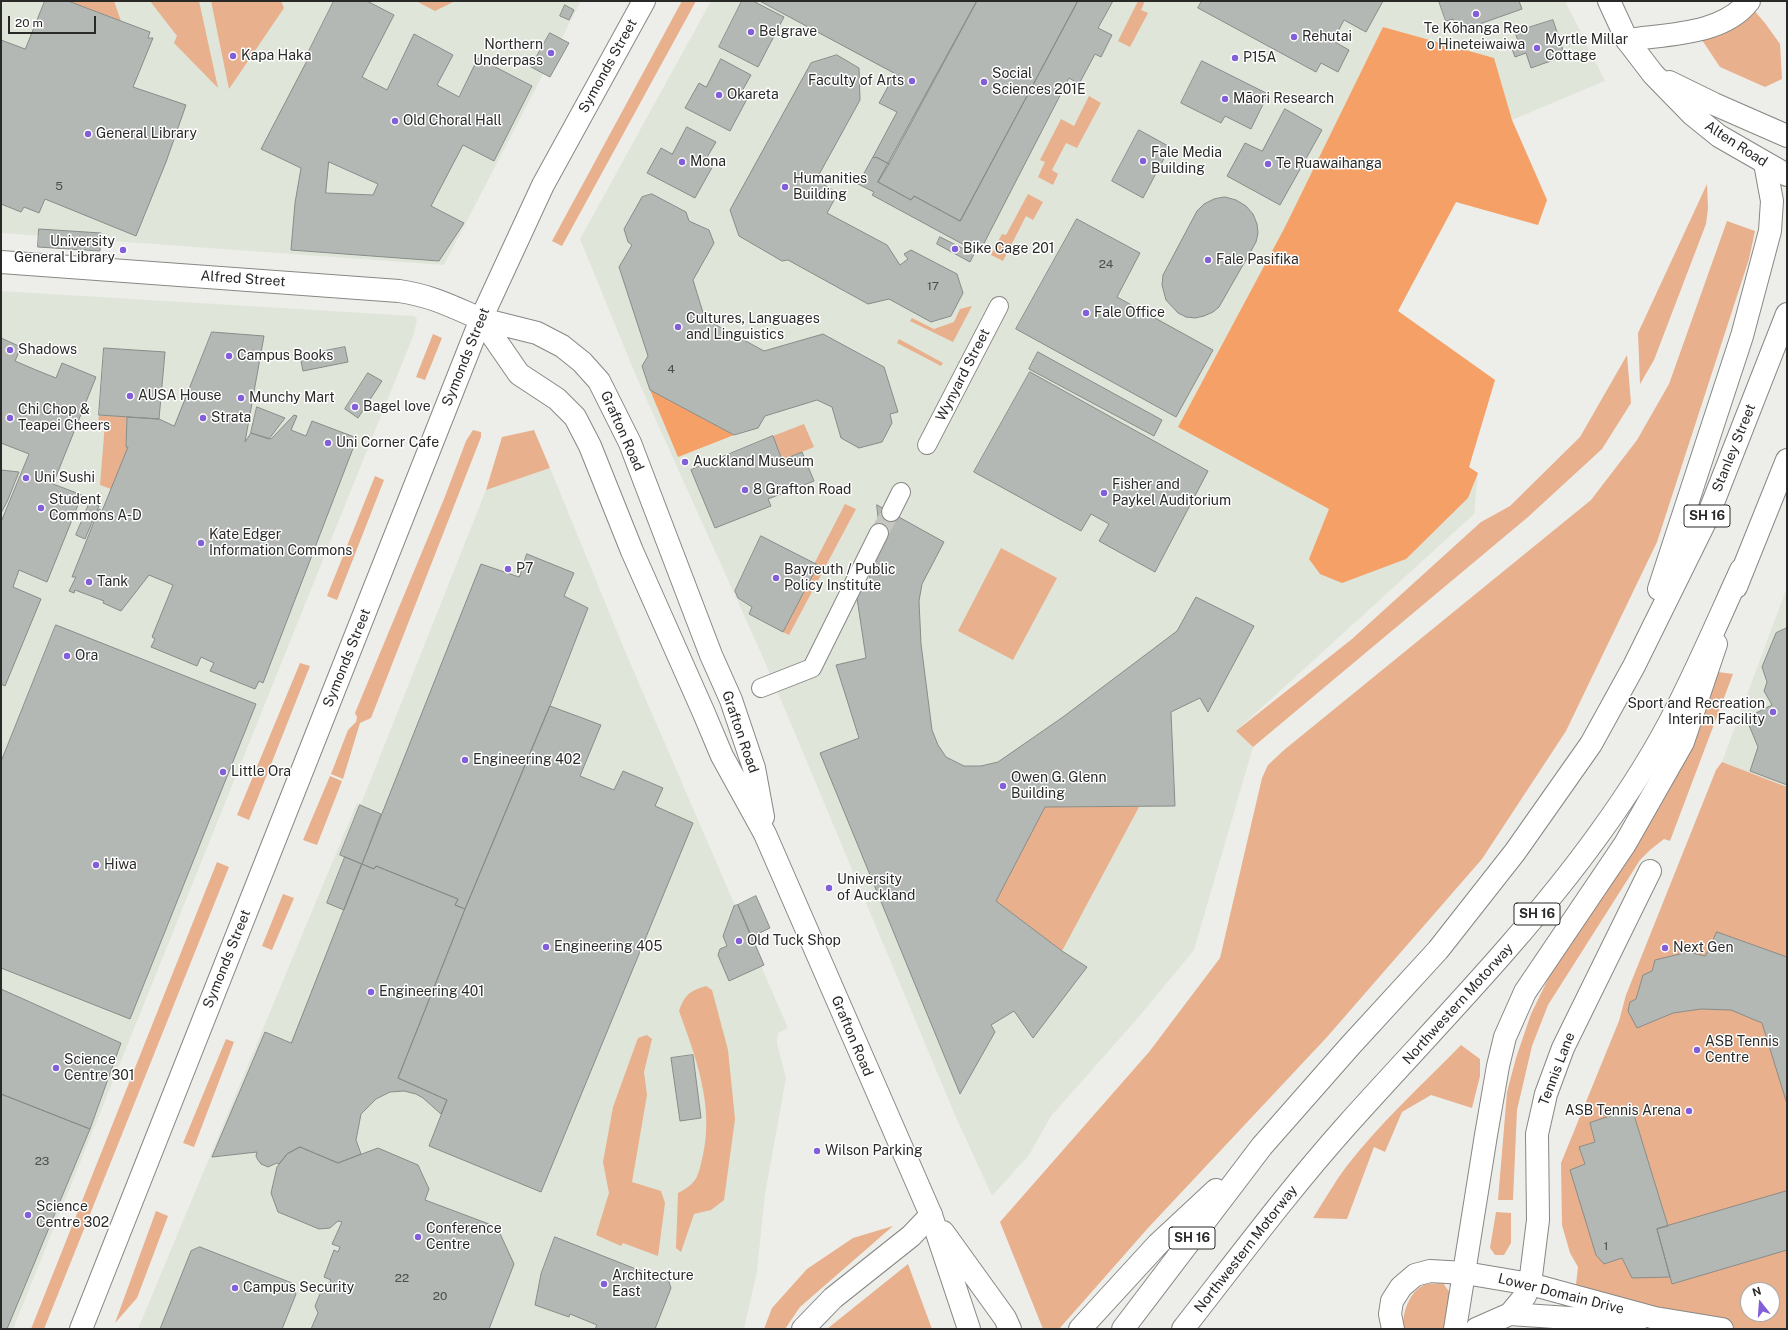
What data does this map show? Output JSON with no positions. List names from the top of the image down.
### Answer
{
  "streets": {
    "main road": [
      "Symonds Street",
      "Alten Road",
      "Alfred Street",
      "Grafton Road",
      "Stanley Street",
      "SH 16",
      "Northwestern Motorway",
      "Tennis Lane",
      "Lower Domain Drive"
    ],
    "street": ["Wynyard Street"]
  },
  "crossings": [
    ["Symonds Street", "Alfred Street"],
    ["Symonds Street", "Grafton Road"],
    ["Alfred Street", "Grafton Road"],
    ["Stanley Street", "SH 16"],
    ["SH 16", "Northwestern Motorway"],
    ["Tennis Lane", "Lower Domain Drive"]
  ],
  "places": [
    "Te Kōhanga Reo o Hineteiwaiwa",
    "Belgrave",
    "Rehutai",
    "Myrtle Millar Cottage",
    "Northern Underpass",
    "Kapa Haka",
    "P15A",
    "Faculty of Arts",
    "Social Sciences 201E",
    "Okareta",
    "Māori Research",
    "Old Choral Hall",
    "General Library",
    "Fale Media Building",
    "Mona",
    "Te Ruawaihanga",
    "Humanities Building",
    "Bike Cage 201",
    "University General Library",
    "Fale Pasifika",
    "Fale Office",
    "Cultures, Languages and Linguistics",
    "Shadows",
    "Campus Books",
    "AUSA House",
    "Munchy Mart",
    "Bagel love",
    "Chi Chop & Teapei Cheers",
    "Strata",
    "Uni Corner Cafe",
    "Auckland Museum",
    "Uni Sushi",
    "8 Grafton Road",
    "Fisher and Paykel Auditorium",
    "Student Commons A-D",
    "Kate Edger Information Commons",
    "P7",
    "Bayreuth / Public Policy Institute",
    "Tank",
    "Ora",
    "Sport and Recreation Interim Facility",
    "Engineering 402",
    "Little Ora",
    "Owen G. Glenn Building",
    "Hiwa",
    "University of Auckland",
    "Old Tuck Shop",
    "Engineering 405",
    "Next Gen",
    "Engineering 401",
    "ASB Tennis Centre",
    "Science Centre 301",
    "ASB Tennis Arena",
    "Wilson Parking",
    "Science Centre 302",
    "Conference Centre",
    "Architecture East",
    "Campus Security"
  ],
  "house_numbers": [
    "5",
    "24",
    "17",
    "4",
    "23",
    "1",
    "22",
    "20"
  ],
  "scale_bar": "20 m",
  "north": "top"
}
